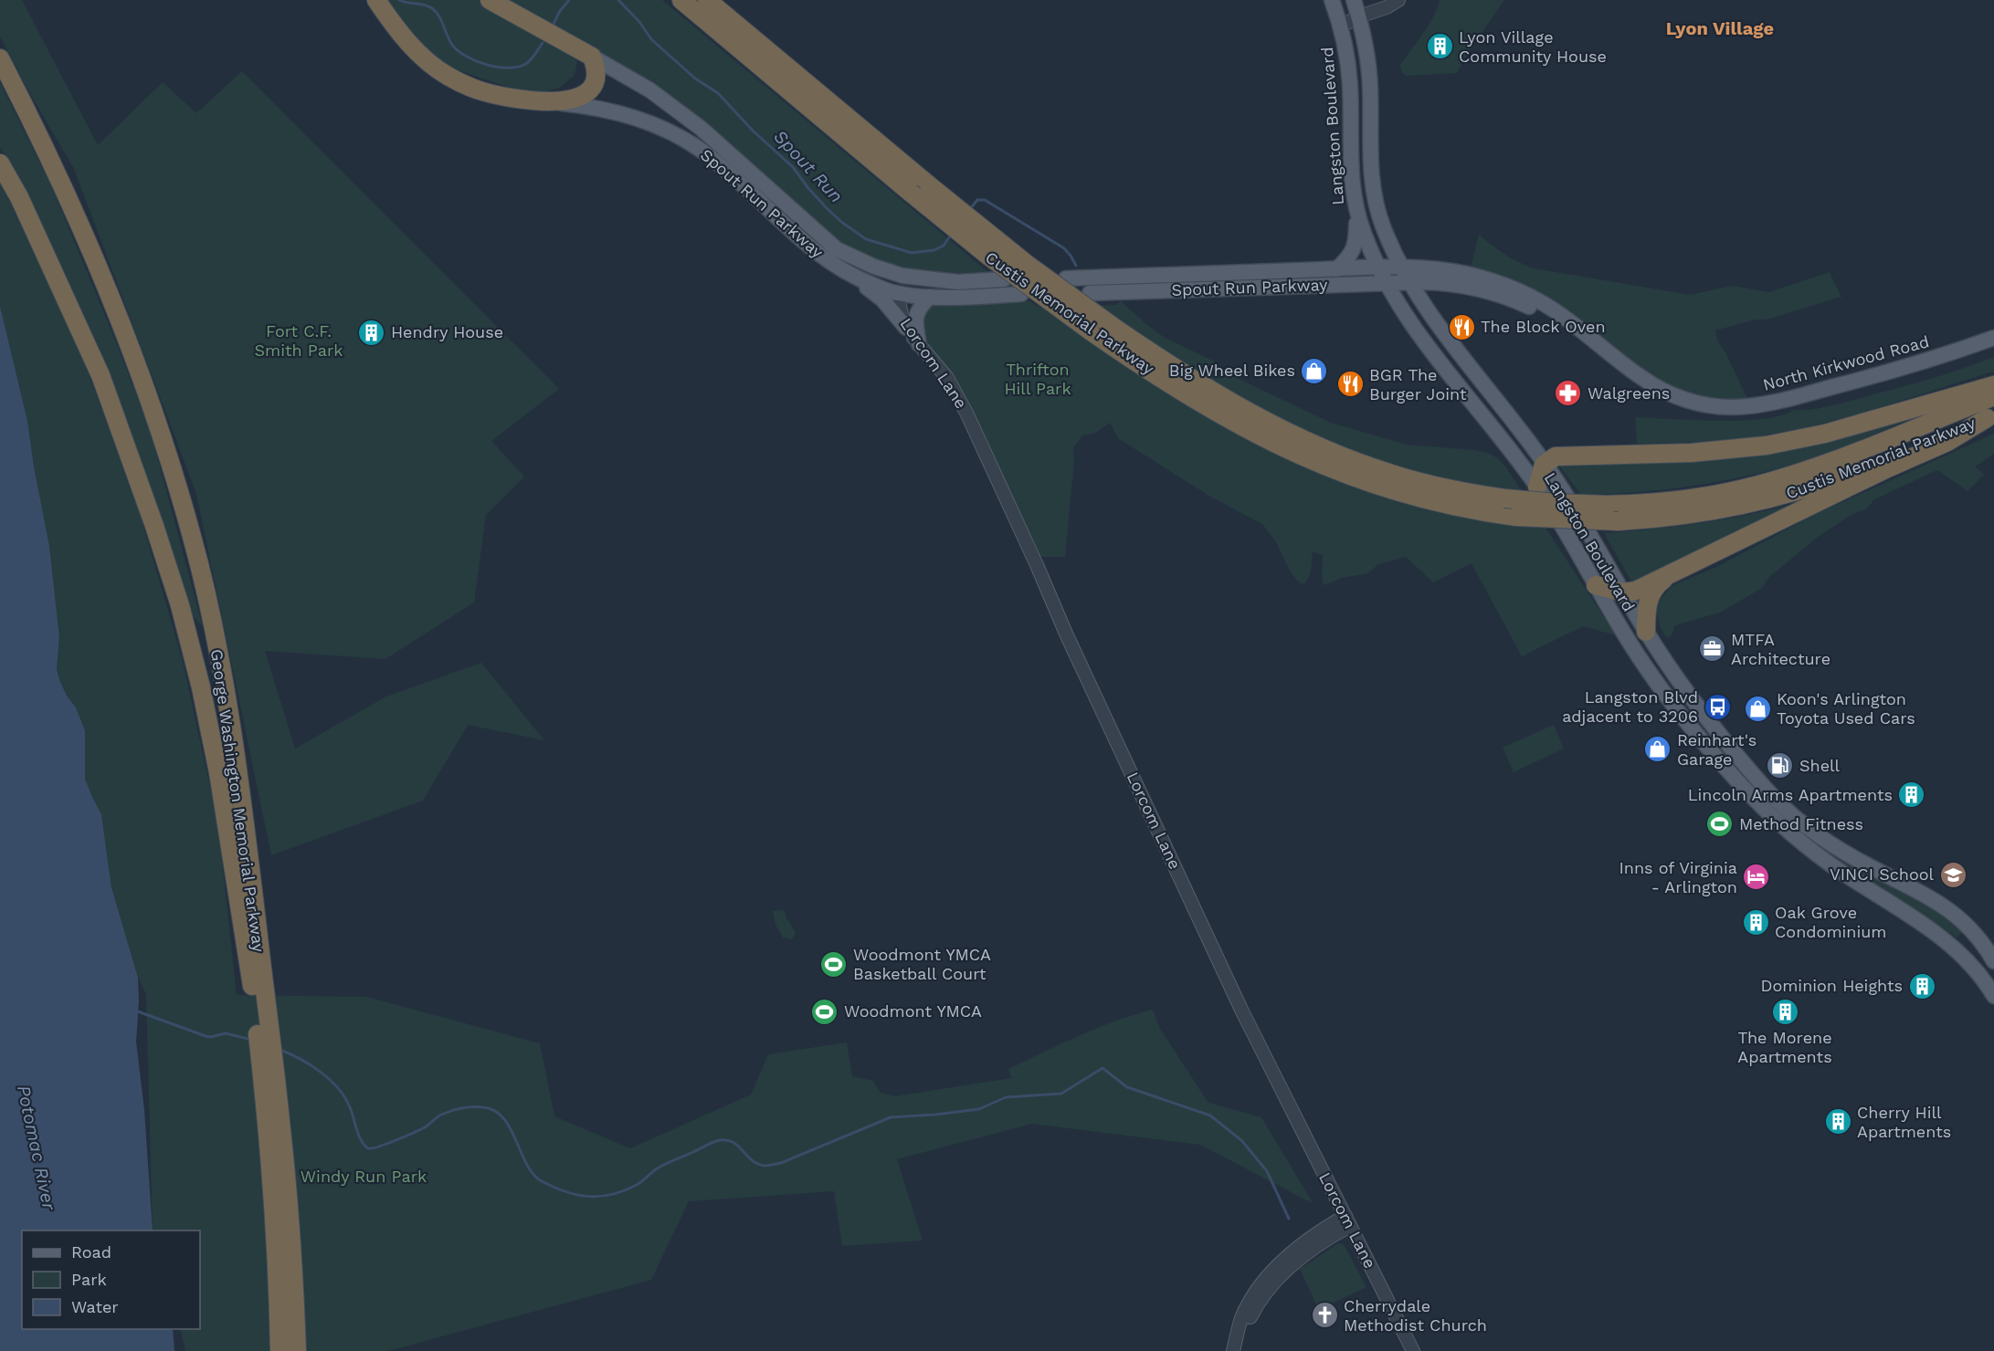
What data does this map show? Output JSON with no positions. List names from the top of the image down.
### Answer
{
  "streets": {
    "highway": ["Spout Run Parkway", "Custis Memorial Parkway", "George Washington Memorial Parkway"],
    "main road": ["Langston Boulevard", "North Kirkwood Road"],
    "street": ["Lorcom Lane"]
  },
  "crossings": [
    ["Langston Boulevard", "Spout Run Parkway"],
    ["Langston Boulevard", "North Kirkwood Road"],
    ["Spout Run Parkway", "Lorcom Lane"],
    ["Spout Run Parkway", "North Kirkwood Road"]
  ],
  "districts": ["Lyon Village"],
  "water": ["Spout Run", "Potomac River"],
  "parks": ["Fort C.F. Smith Park", "Thrifton Hill Park", "Windy Run Park"],
  "places": {
    "building": [
      "Lyon Village Community House",
      "Hendry House",
      "Lincoln Arms Apartments",
      "Oak Grove Condominium",
      "Dominion Heights",
      "The Morene Apartments",
      "Cherry Hill Apartments"
    ],
    "restaurant": ["The Block Oven", "BGR The Burger Joint"],
    "shop": ["Big Wheel Bikes", "Koon's Arlington Toyota Used Cars", "Reinhart's Garage"],
    "pharmacy": ["Walgreens"],
    "office": ["MTFA Architecture"],
    "bus stop": ["Langston Blvd adjacent to 3206"],
    "fuel station": ["Shell"],
    "sports": ["Method Fitness", "Woodmont YMCA Basketball Court", "Woodmont YMCA"],
    "school or university": ["VINCI School"],
    "hotel": ["Inns of Virginia - Arlington"],
    "church": ["Cherrydale Methodist Church"]
  },
  "legend": ["Road", "Park", "Water"]
}
